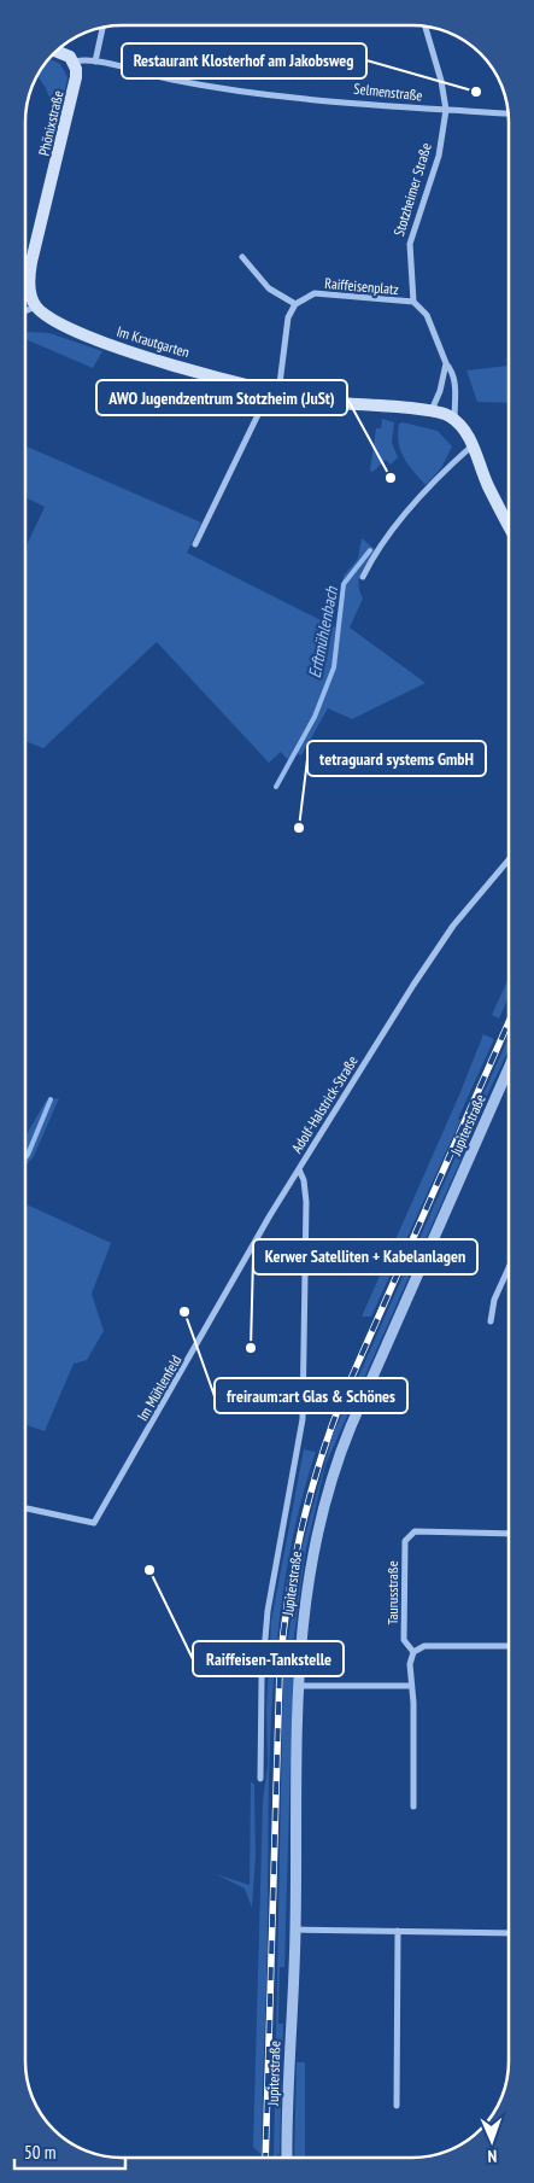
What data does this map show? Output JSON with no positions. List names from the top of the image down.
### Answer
{
  "streets": {
    "main road": ["Phönixstraße", "Im Krautgarten"],
    "street": [
      "Selmenstraße",
      "Stotzheimer Straße",
      "Raiffeisenplatz",
      "Adolf-Halstrick-Straße",
      "Jupiterstraße",
      "Im Mühlenfeld",
      "Taurusstraße"
    ]
  },
  "crossings": [
    ["Selmenstraße", "Phönixstraße"],
    ["Selmenstraße", "Stotzheimer Straße"],
    ["Phönixstraße", "Im Krautgarten"],
    ["Stotzheimer Straße", "Raiffeisenplatz"],
    ["Adolf-Halstrick-Straße", "Im Mühlenfeld"]
  ],
  "water": ["Erftmühlenbach"],
  "places": [
    "Restaurant Klosterhof am Jakobsweg",
    "AWO Jugendzentrum Stotzheim (JuSt)",
    "tetraguard systems GmbH",
    "freiraum:art Glas & Schönes",
    "Kerwer Satelliten + Kabelanlagen",
    "Raiffeisen-Tankstelle"
  ],
  "scale_bar": "50 m",
  "north": "bottom"
}
